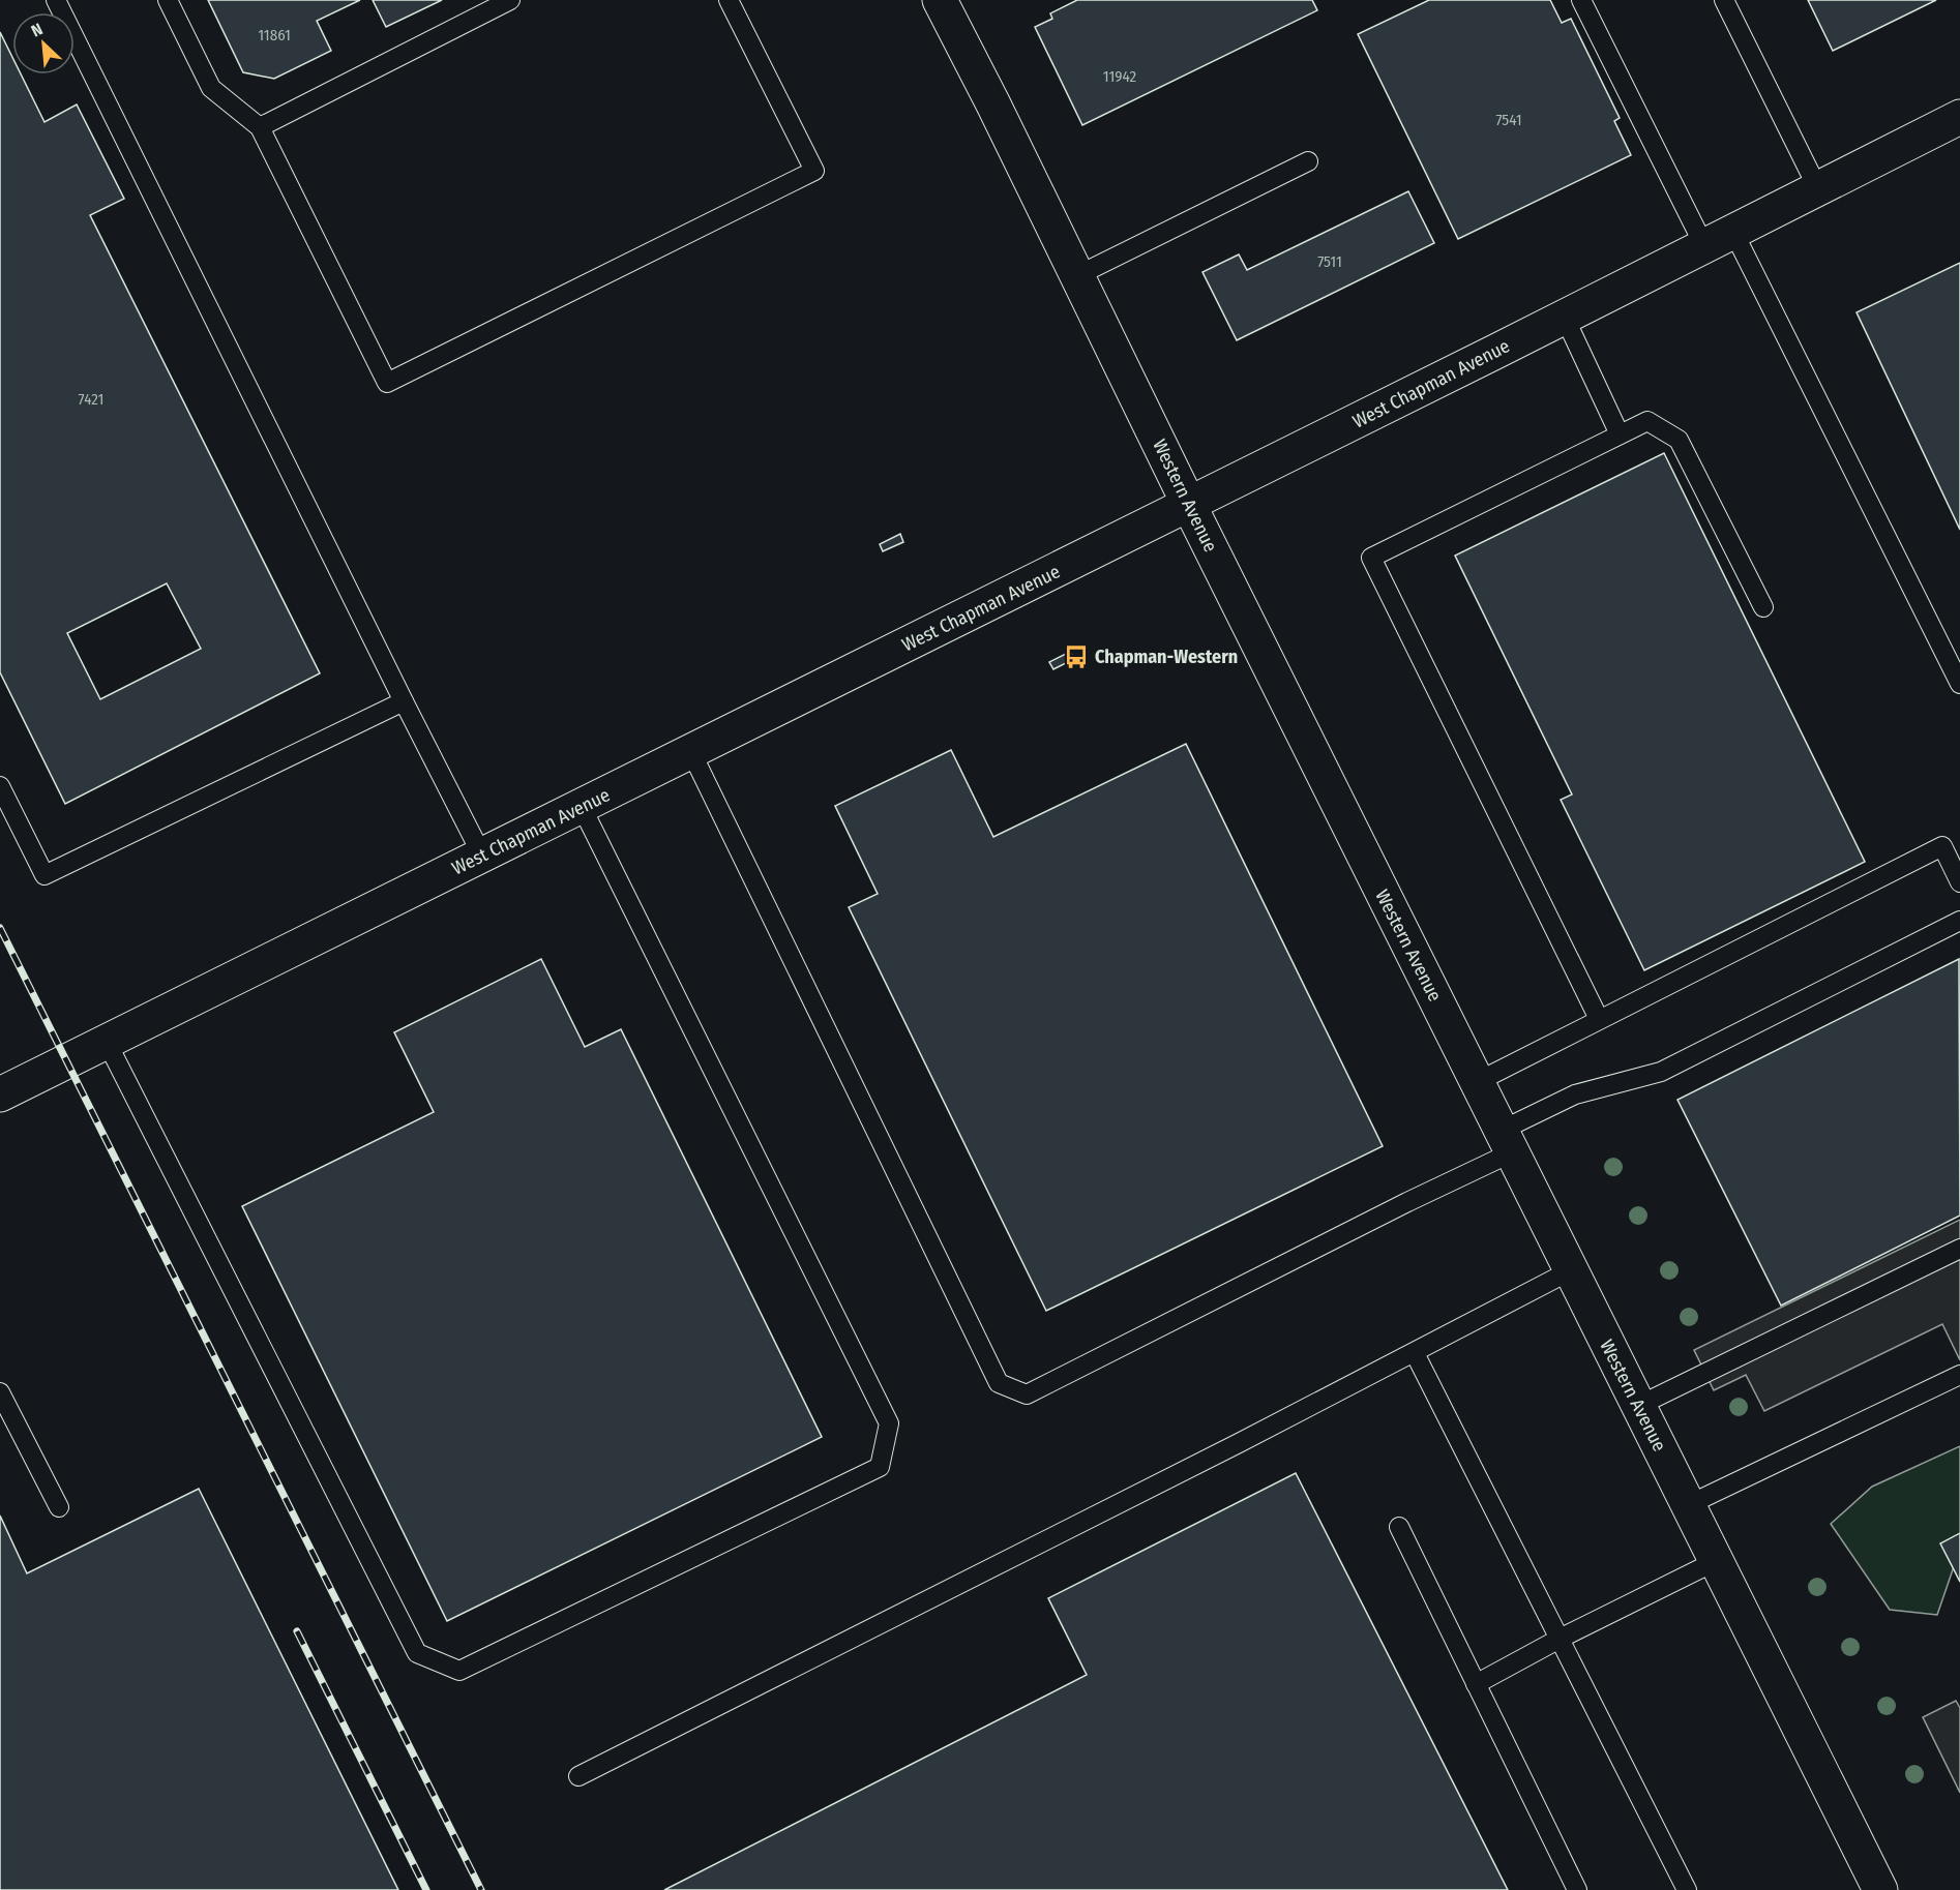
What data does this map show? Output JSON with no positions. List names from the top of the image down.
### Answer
{
  "streets": {
    "main road": ["West Chapman Avenue", "Western Avenue"]
  },
  "crossings": [
    ["West Chapman Avenue", "Western Avenue"]
  ],
  "places": {
    "bus stop": ["Chapman-Western"]
  },
  "house_numbers": [
    "11861",
    "11942",
    "7541",
    "7511",
    "7421"
  ],
  "north": "top left"
}
